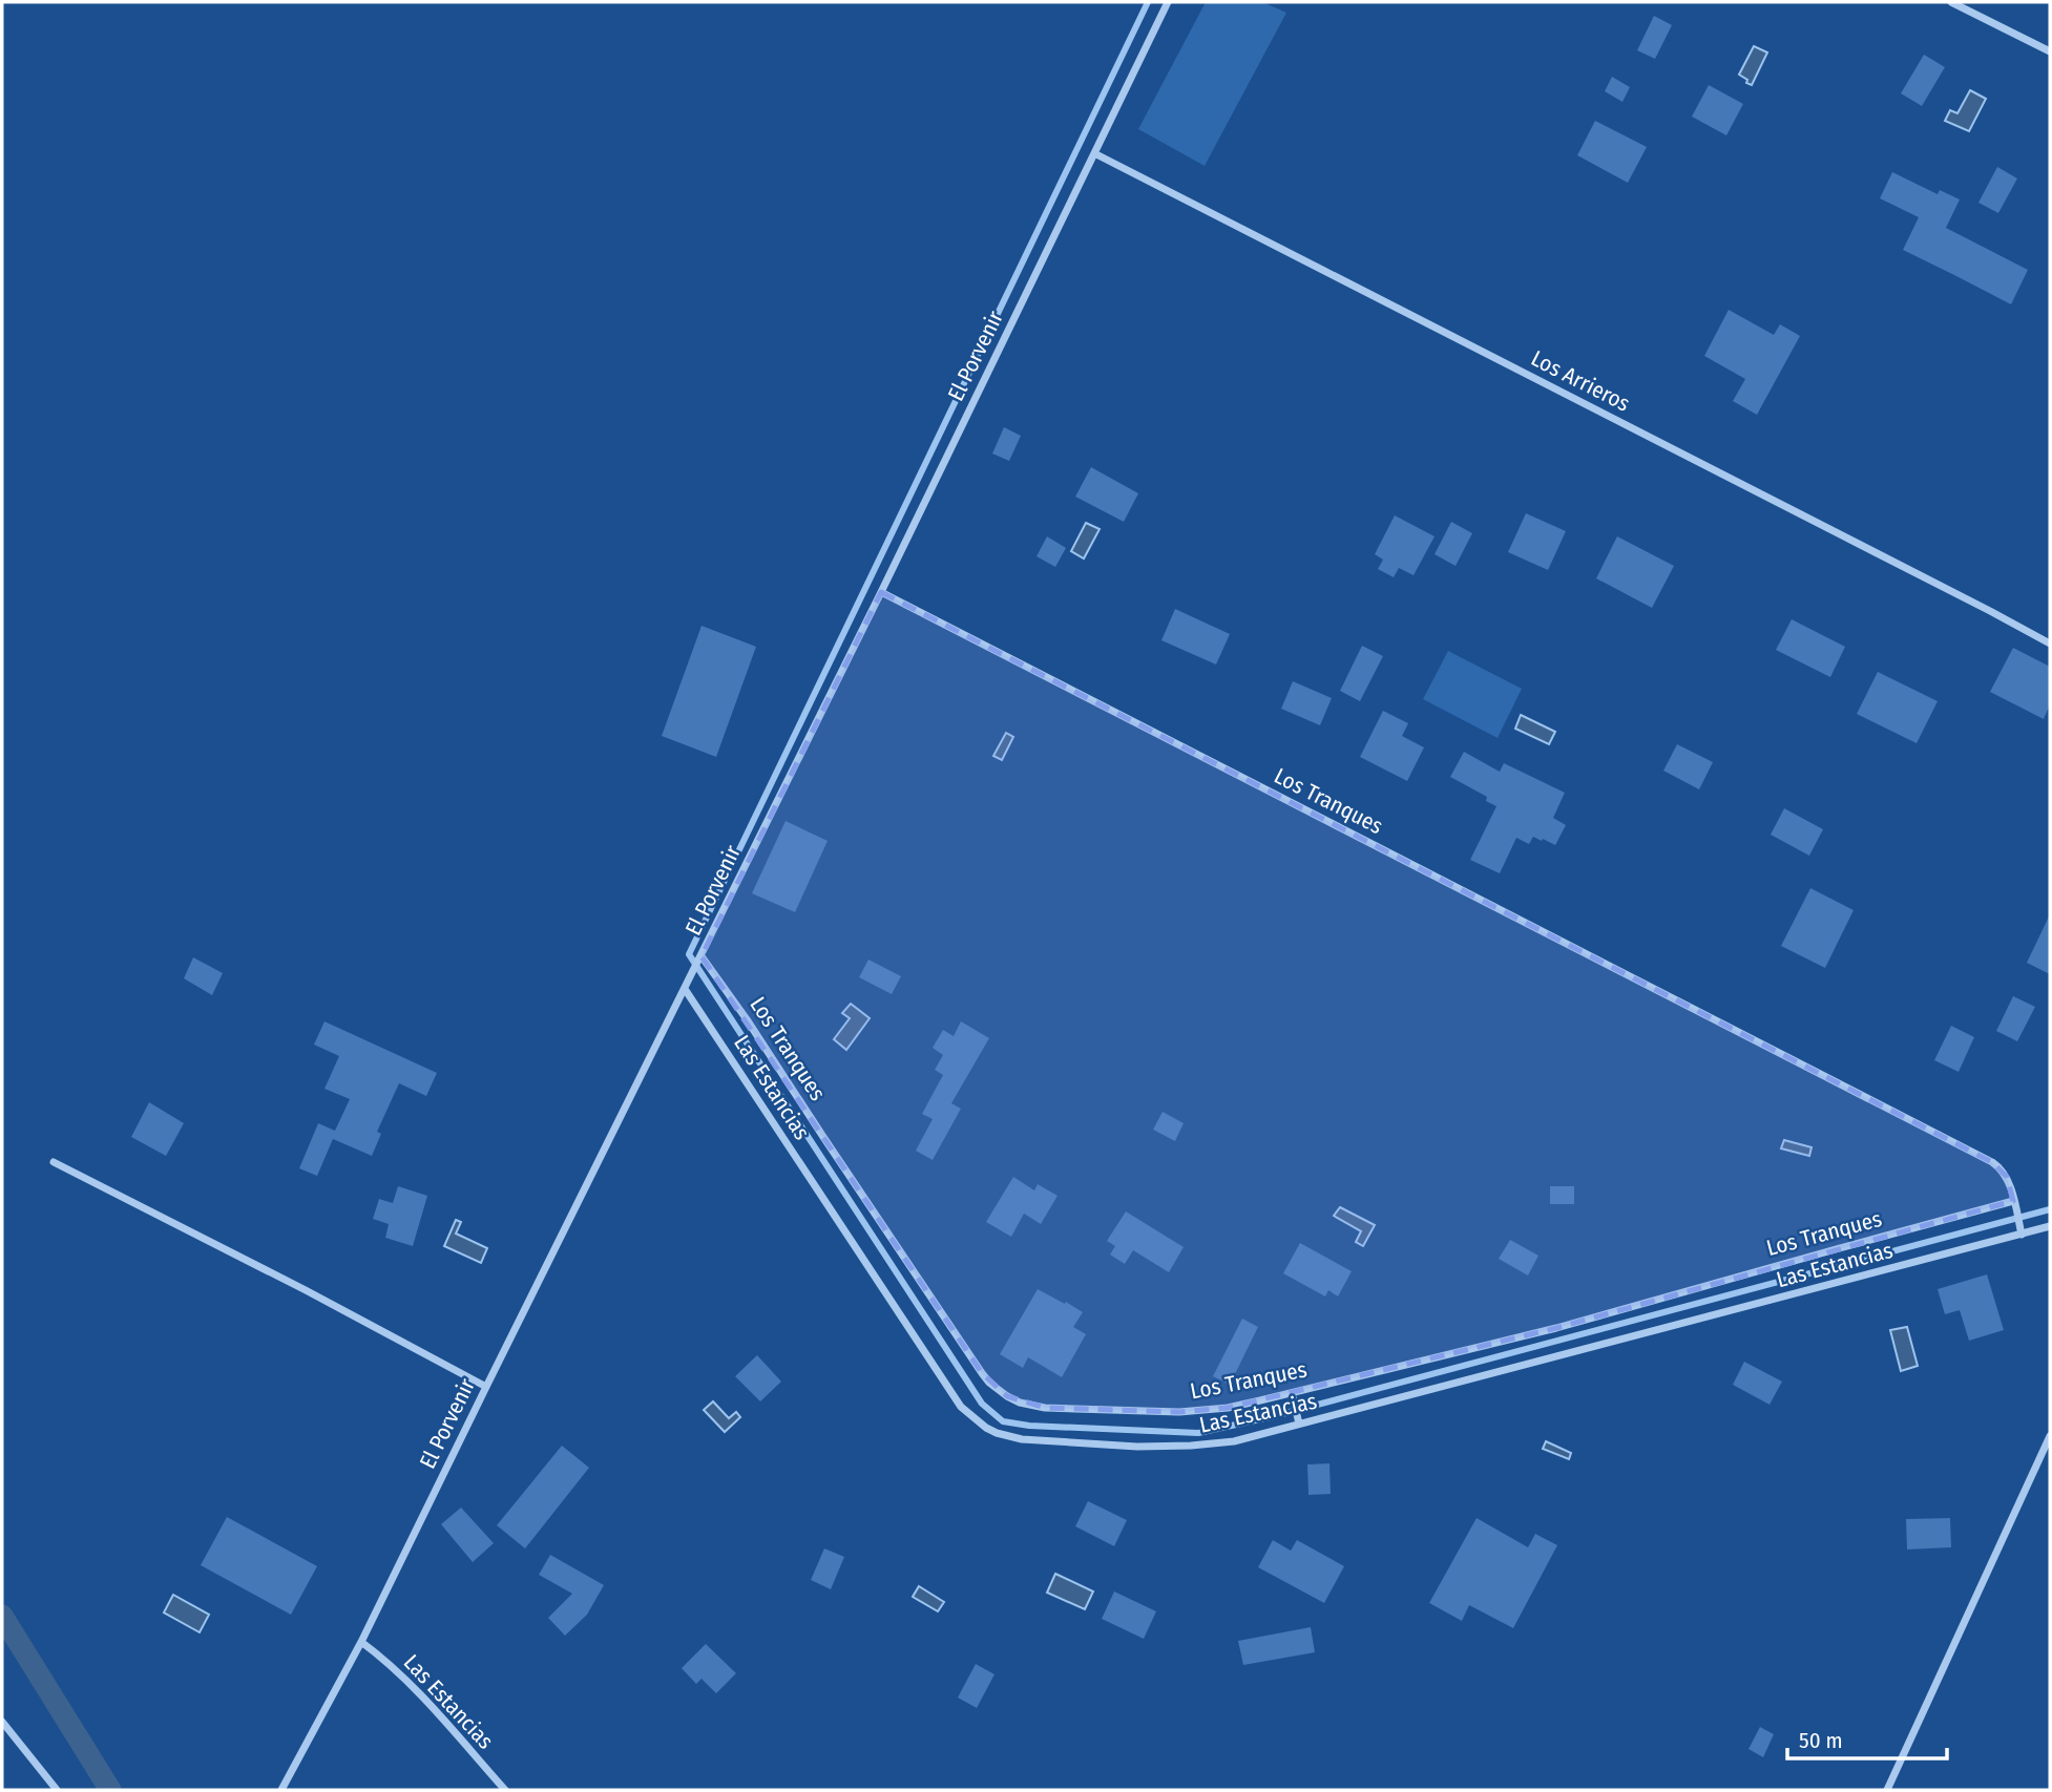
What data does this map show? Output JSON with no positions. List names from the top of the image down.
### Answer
{
  "streets": {
    "street": [
      "El Porvenir",
      "Los Arrieros",
      "Los Tranques",
      "Las Estancias"
    ]
  },
  "crossings": [
    ["El Porvenir", "Los Arrieros"],
    ["El Porvenir", "Los Tranques"],
    ["El Porvenir", "Las Estancias"],
    ["Los Tranques", "Las Estancias"]
  ],
  "scale_bar": "50 m"
}
